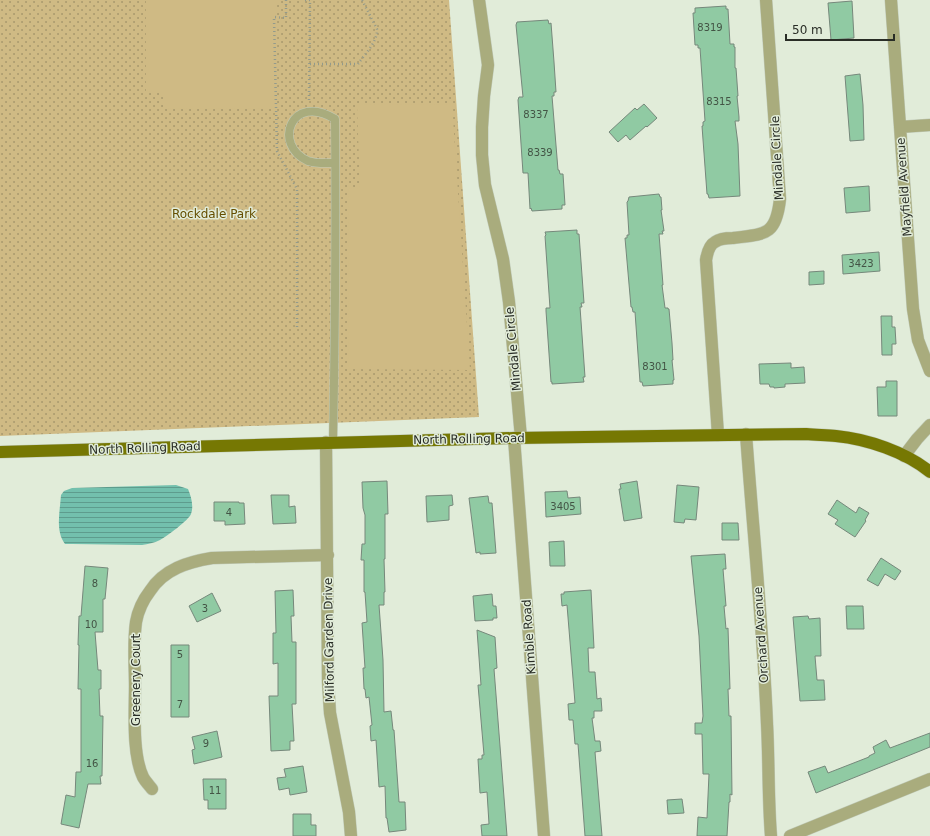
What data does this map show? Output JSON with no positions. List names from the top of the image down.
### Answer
{
  "streets": {
    "main road": ["North Rolling Road"],
    "street": [
      "Mindale Circle",
      "Mayfield Avenue",
      "Orchard Avenue",
      "Kimble Road",
      "Milford Garden Drive",
      "Greenery Court"
    ]
  },
  "crossings": [
    ["Mindale Circle", "North Rolling Road"],
    ["Mindale Circle", "Kimble Road"],
    ["North Rolling Road", "Orchard Avenue"],
    ["North Rolling Road", "Kimble Road"],
    ["North Rolling Road", "Milford Garden Drive"],
    ["Milford Garden Drive", "Greenery Court"]
  ],
  "parks": ["Rockdale Park"],
  "house_numbers": [
    "8319",
    "8315",
    "8337",
    "8339",
    "3423",
    "8301",
    "3405",
    "4",
    "8",
    "3",
    "10",
    "5",
    "7",
    "9",
    "16",
    "11"
  ],
  "scale_bar": "50 m"
}
